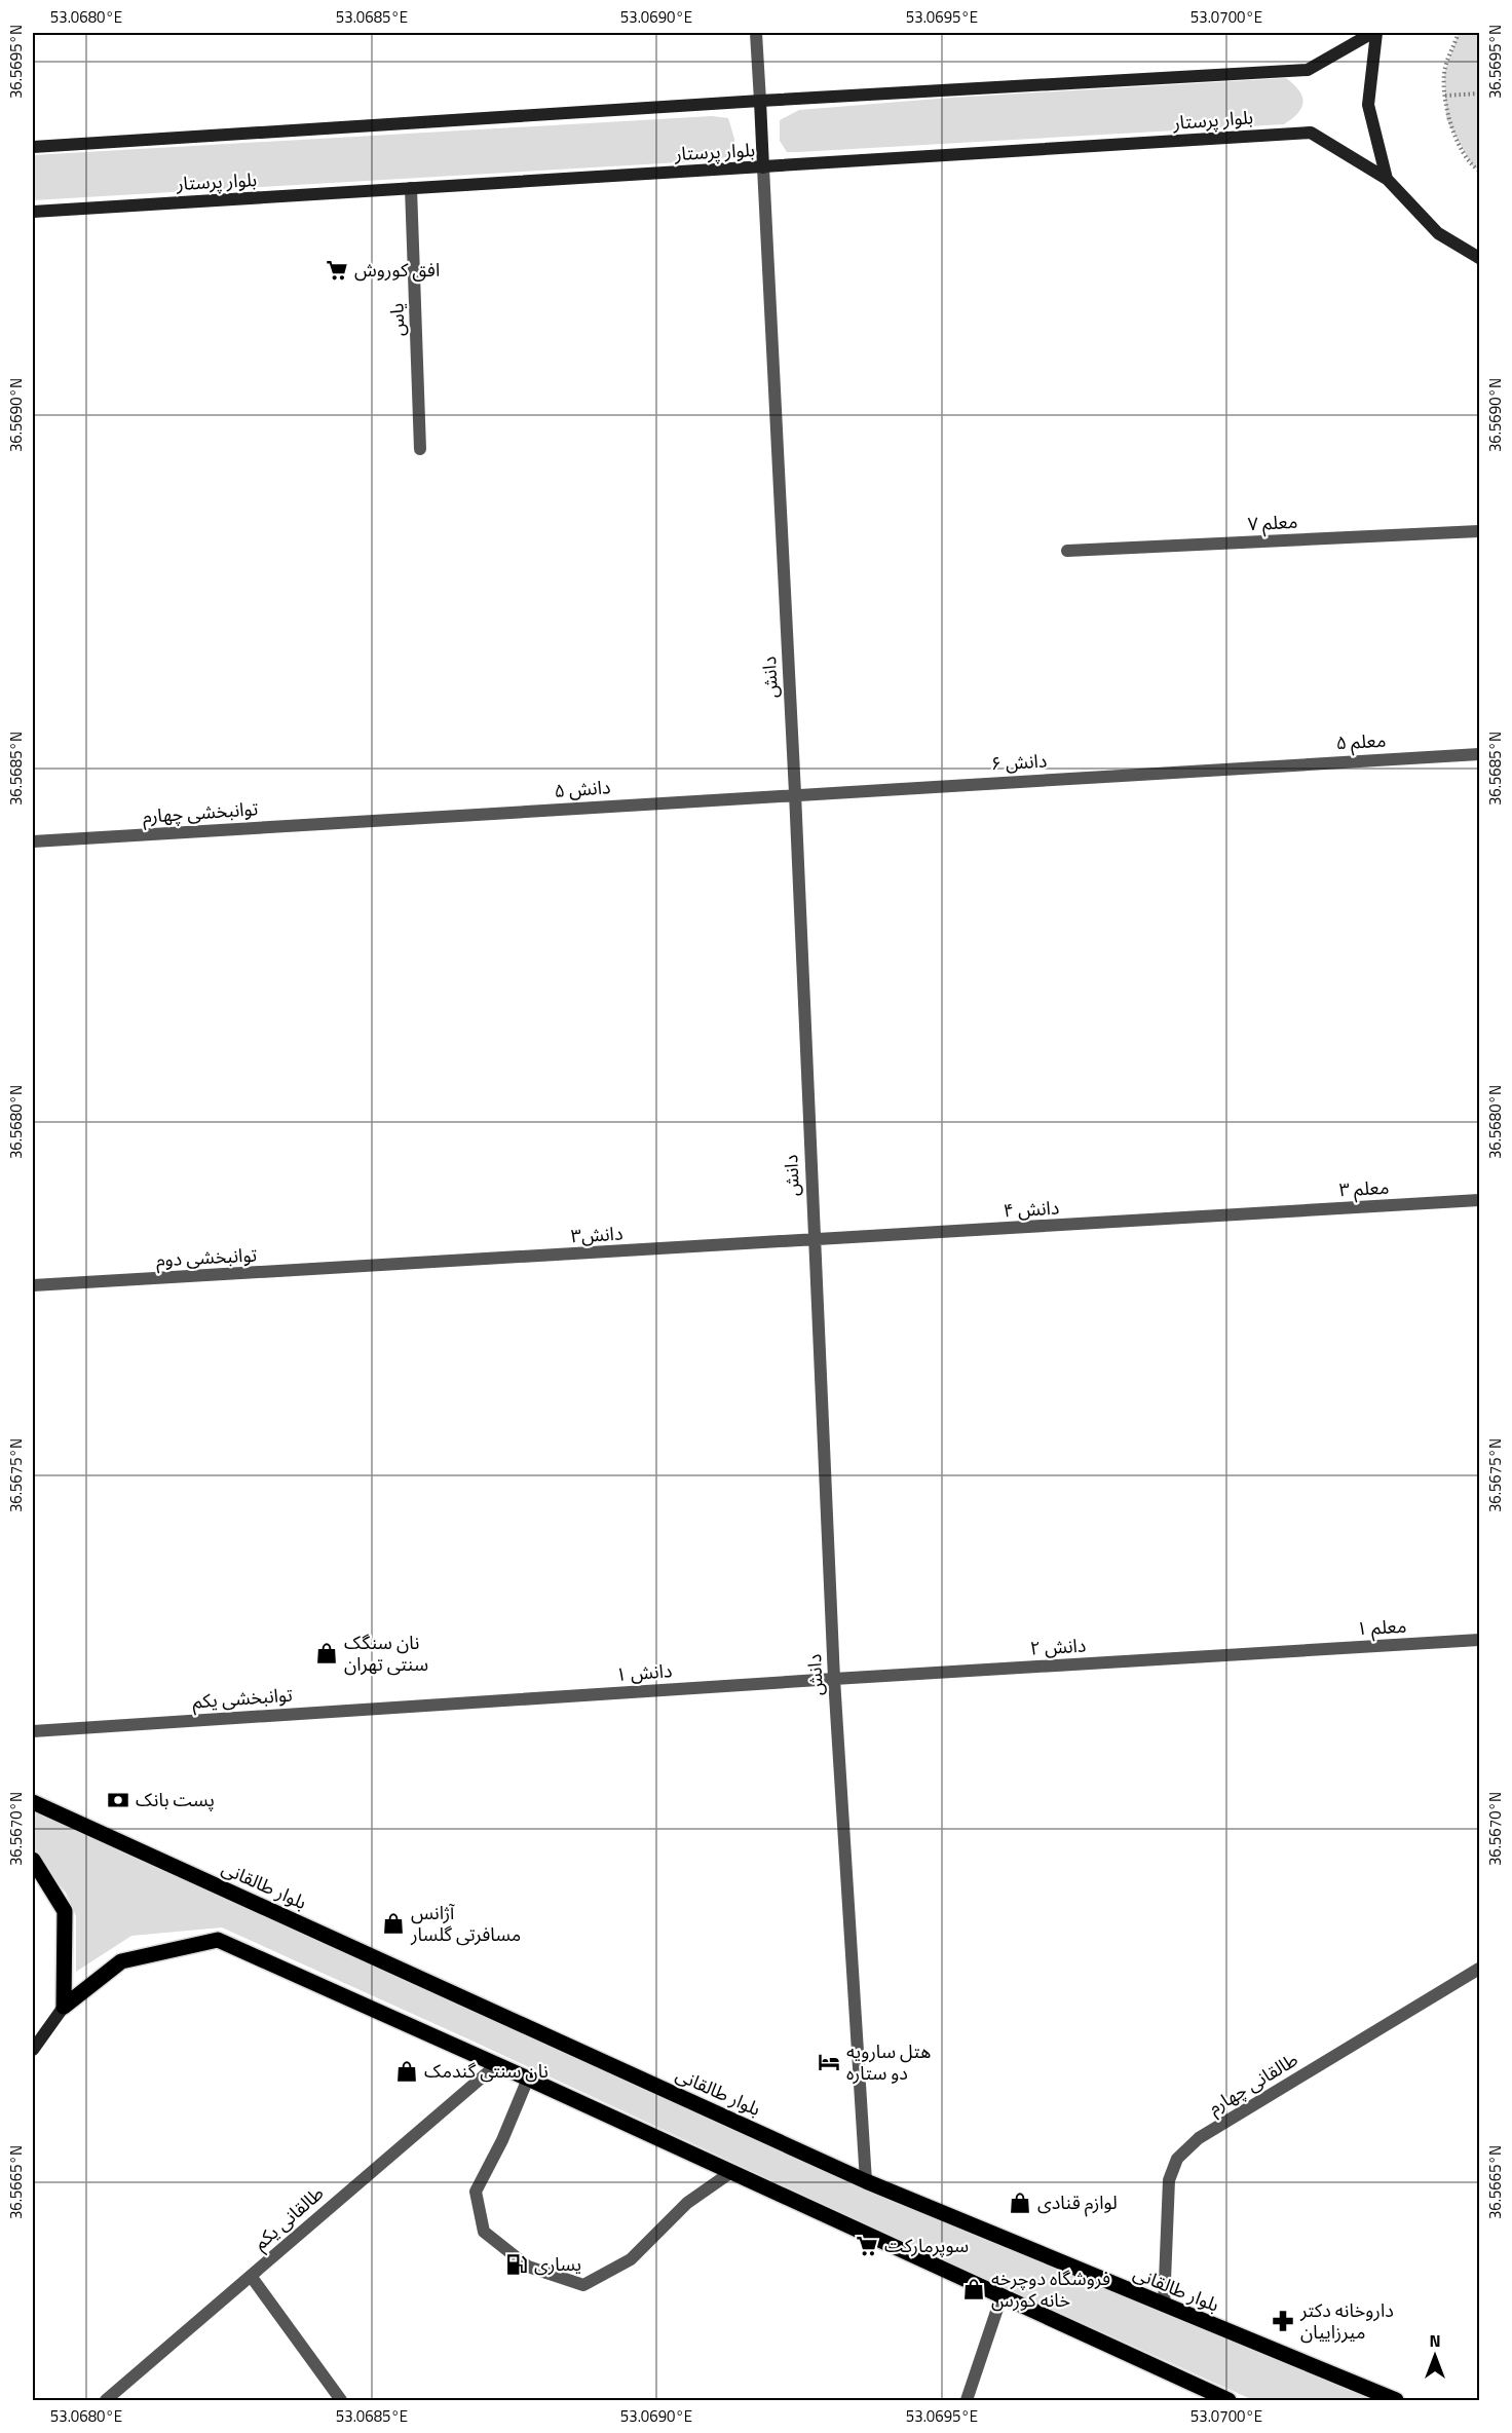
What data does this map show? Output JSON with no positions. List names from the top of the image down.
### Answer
{
  "streets": {
    "main road": ["بلوار پرستار", "بلوار طالقانی"],
    "street": [
      "یاس",
      "معلم ٧",
      "دانش",
      "معلم ۵",
      "دانش ۶",
      "دانش ۵",
      "توانبخشی چهارم",
      "معلم ۳",
      "دانش ۴",
      "دانش٣",
      "توانبخشی دوم",
      "معلم ١",
      "دانش ٢",
      "دانش ١",
      "توانبخشی یکم",
      "طالقانی چهارم",
      "طالقانی یکم"
    ]
  },
  "crossings": [
    ["بلوار پرستار", "یاس"],
    ["بلوار پرستار", "دانش"],
    ["دانش", "دانش ۶"],
    ["دانش", "دانش ۵"],
    ["دانش", "دانش ۴"],
    ["دانش", "دانش٣"],
    ["دانش", "دانش ٢"],
    ["دانش", "دانش ١"],
    ["دانش", "بلوار طالقانی"],
    ["معلم ۵", "دانش ۶"],
    ["دانش ۶", "دانش ۵"],
    ["دانش ۵", "توانبخشی چهارم"],
    ["معلم ۳", "دانش ۴"],
    ["دانش ۴", "دانش٣"],
    ["دانش٣", "توانبخشی دوم"],
    ["معلم ١", "دانش ٢"],
    ["دانش ٢", "دانش ١"],
    ["دانش ١", "توانبخشی یکم"],
    ["بلوار طالقانی", "طالقانی چهارم"]
  ],
  "places": {
    "supermarket": ["افق کوروش", "سوپرمارکت"],
    "shop": [
      "نان سنگک سنتی تهران",
      "آژانس مسافرتی گلسار",
      "نان سنتی گندمک",
      "لوازم قنادی",
      "فروشگاه دوچرخه خانه کورس"
    ],
    "bank": ["پست بانک"],
    "hotel": ["هتل سارویه دو ستاره"],
    "fuel station": ["یساری"],
    "pharmacy": ["داروخانه دکتر میرزاییان"]
  },
  "north": "top",
  "coordinates": [
    "53.0680°E",
    "53.0685°E",
    "53.0690°E",
    "53.0695°E",
    "53.0700°E",
    "36.5695°N",
    "36.5690°N",
    "36.5685°N",
    "36.5680°N",
    "36.5675°N",
    "36.5670°N",
    "36.5665°N"
  ]
}
